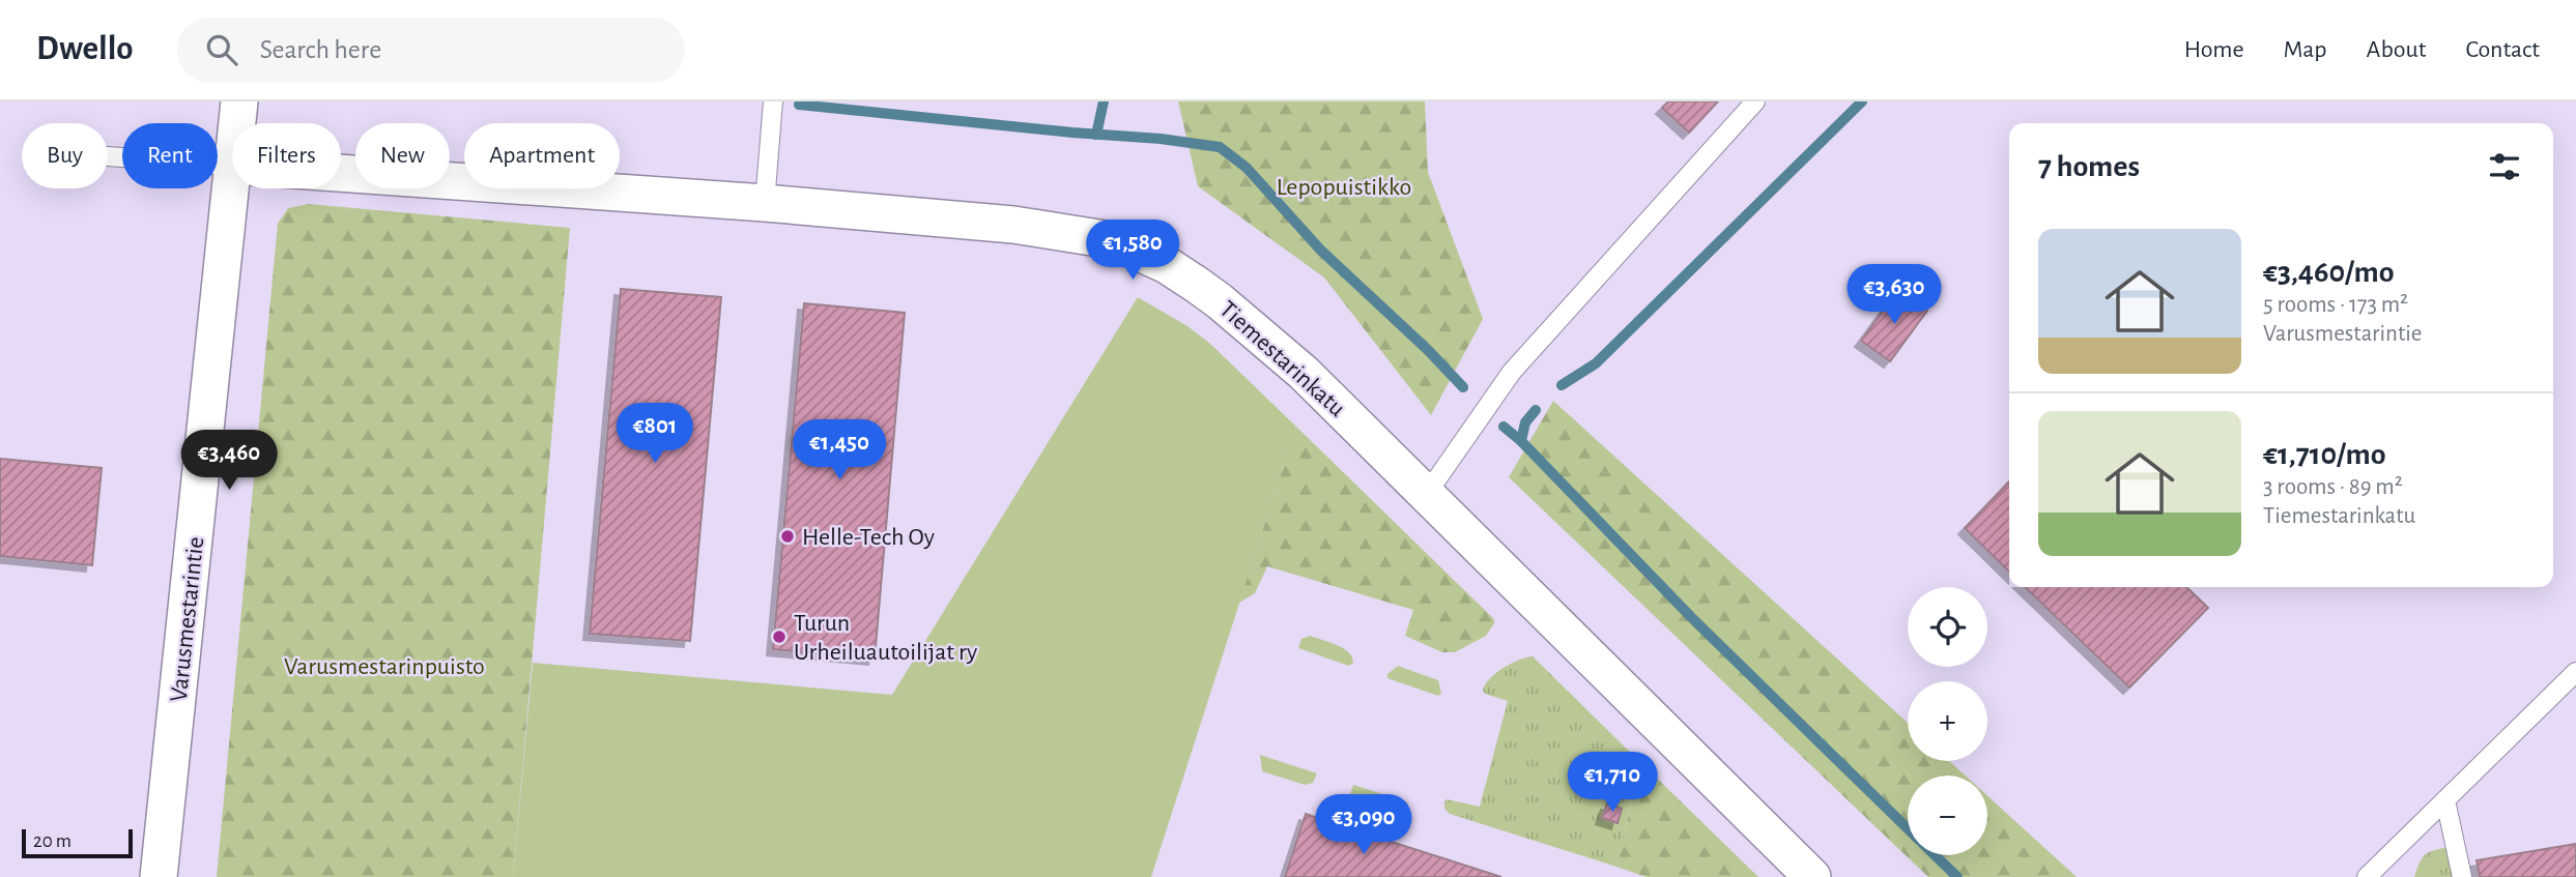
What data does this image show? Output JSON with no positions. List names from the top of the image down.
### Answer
{
  "streets": {
    "street": ["Tiemestarinkatu", "Varusmestarintie"]
  },
  "parks": ["Lepopuistikko", "Varusmestarinpuisto"],
  "places": ["Helle-Tech Oy", "Turun Urheiluautoilijat ry"],
  "scale_bar": "20 m",
  "page": {
    "header": "Dwello",
    "search": "Search here",
    "nav": [
      "Home",
      "Map",
      "About",
      "Contact"
    ],
    "chip": [
      "Buy",
      "Rent",
      "Filters",
      "New",
      "Apartment"
    ],
    "heading": "7 homes",
    "list": [
      {
        "name": "€3,460/mo",
        "note": "5 rooms · 173 m² · Varusmestarintie"
      },
      {
        "name": "€1,710/mo",
        "note": "3 rooms · 89 m² · Tiemestarinkatu"
      }
    ],
    "price": [
      "€1,580",
      "€3,630",
      "€801",
      "€1,450",
      "€3,460",
      "€1,710",
      "€3,090"
    ],
    "map_buttons": ["+", "−"],
    "scale": "20 m"
  }
}
